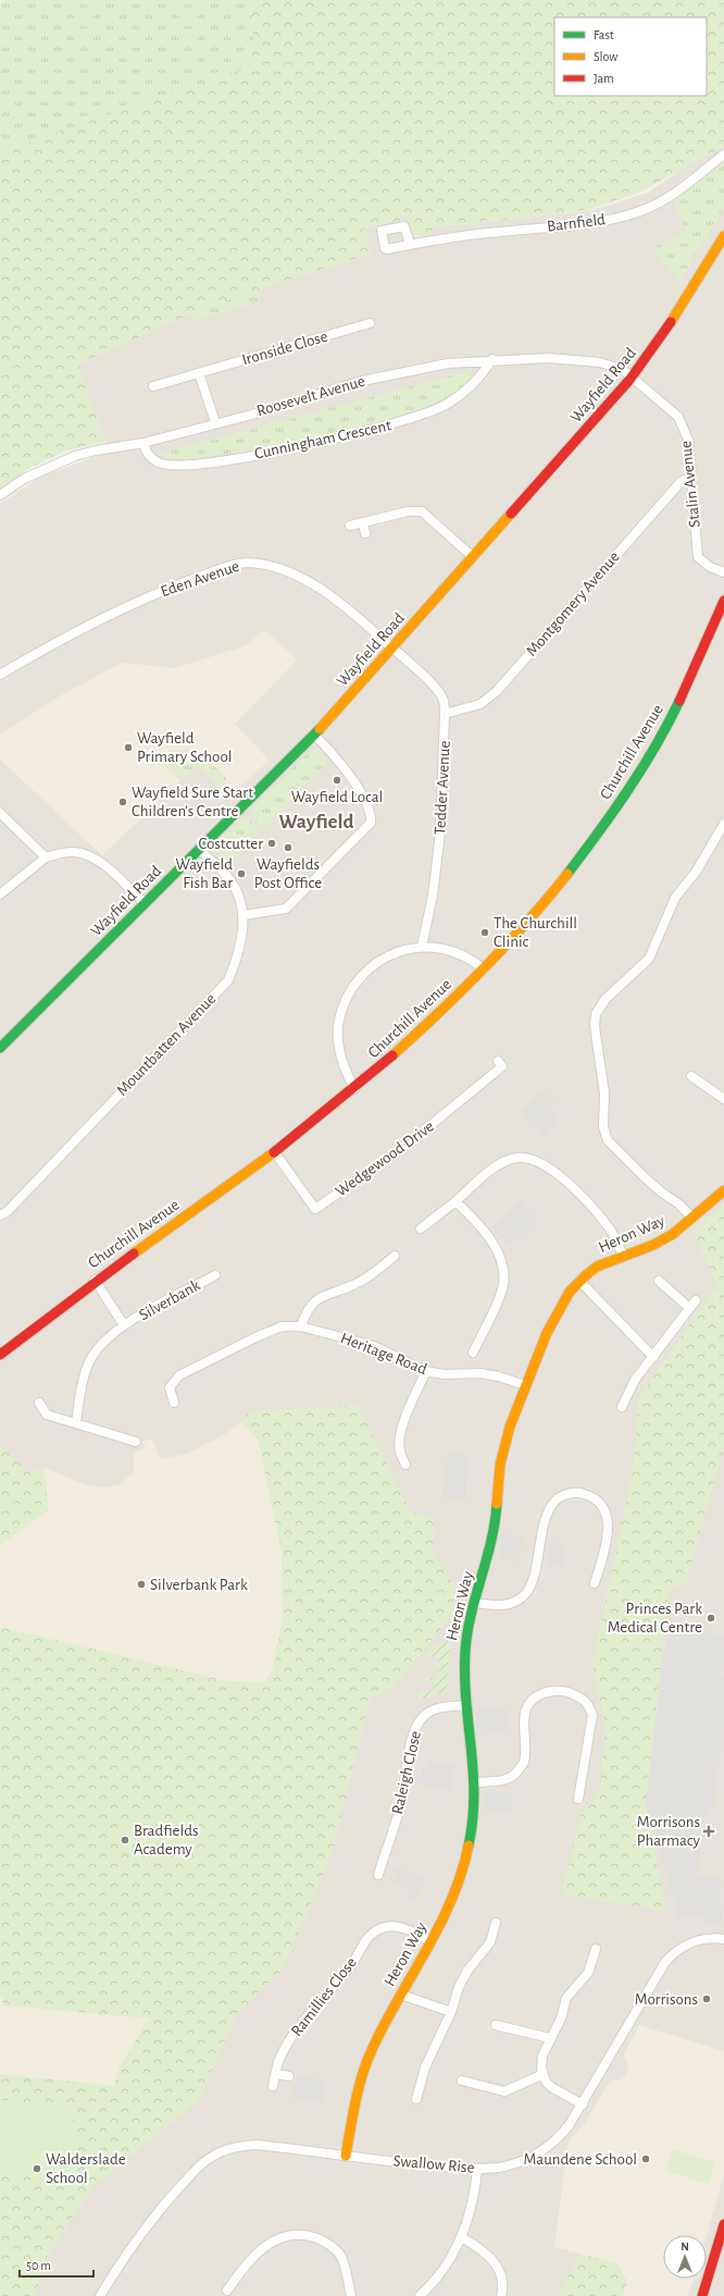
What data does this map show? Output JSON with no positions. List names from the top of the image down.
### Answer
{
  "streets": {
    "street": [
      "Barnfield",
      "Ironside Close",
      "Wayfield Road",
      "Roosevelt Avenue",
      "Cunningham Crescent",
      "Stalin Avenue",
      "Eden Avenue",
      "Montgomery Avenue",
      "Churchill Avenue",
      "Tedder Avenue",
      "Mountbatten Avenue",
      "Wedgewood Drive",
      "Heron Way",
      "Silverbank",
      "Heritage Road",
      "Raleigh Close",
      "Ramillies Close",
      "Swallow Rise"
    ]
  },
  "crossings": [
    ["Wayfield Road", "Roosevelt Avenue"],
    ["Wayfield Road", "Stalin Avenue"],
    ["Wayfield Road", "Eden Avenue"],
    ["Wayfield Road", "Tedder Avenue"],
    ["Wayfield Road", "Mountbatten Avenue"],
    ["Roosevelt Avenue", "Cunningham Crescent"],
    ["Roosevelt Avenue", "Stalin Avenue"],
    ["Stalin Avenue", "Montgomery Avenue"],
    ["Eden Avenue", "Tedder Avenue"],
    ["Montgomery Avenue", "Tedder Avenue"],
    ["Churchill Avenue", "Wedgewood Drive"],
    ["Churchill Avenue", "Silverbank"],
    ["Heron Way", "Heritage Road"],
    ["Heron Way", "Raleigh Close"],
    ["Heron Way", "Ramillies Close"],
    ["Heron Way", "Swallow Rise"]
  ],
  "districts": ["Wayfield"],
  "places": {
    "other": [
      "Wayfield Primary School",
      "Wayfield Local",
      "Wayfield Sure Start Children’s Centre",
      "Costcutter",
      "Wayfields Post Office",
      "Wayfield Fish Bar",
      "The Churchill Clinic",
      "Silverbank Park",
      "Princes Park Medical Centre",
      "Bradfields Academy",
      "Morrisons",
      "Maundene School",
      "Walderslade School"
    ],
    "health": ["Morrisons Pharmacy"]
  },
  "legend": ["Fast", "Slow", "Jam"],
  "scale_bar": "50 m",
  "north": "top"
}
